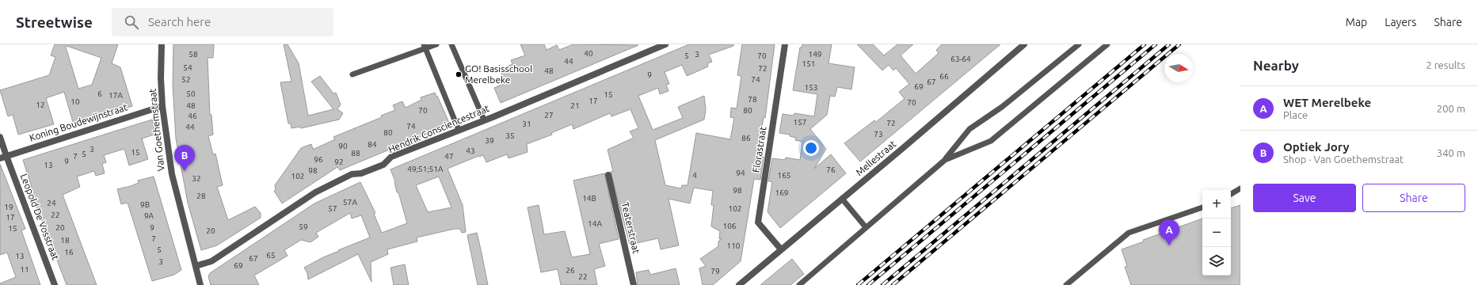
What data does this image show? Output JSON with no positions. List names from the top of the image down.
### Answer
{
  "streets": {
    "street": [
      "Koning Boudewijnstraat",
      "Hendrik Consciencestraat",
      "Van Goethemstraat",
      "Florastraat",
      "Mellestraat",
      "Leopold De Vosstraat",
      "Teaterstraat"
    ]
  },
  "crossings": [
    ["Koning Boudewijnstraat", "Van Goethemstraat"],
    ["Koning Boudewijnstraat", "Leopold De Vosstraat"],
    ["Hendrik Consciencestraat", "Van Goethemstraat"],
    ["Florastraat", "Mellestraat"]
  ],
  "places": ["GO! Basisschool Merelbeke"],
  "house_numbers": [
    "40",
    "58",
    "3",
    "149",
    "5",
    "70",
    "63-64",
    "44",
    "151",
    "54",
    "72",
    "48",
    "9",
    "66",
    "52",
    "74",
    "67",
    "69",
    "153",
    "6",
    "50",
    "15",
    "17A",
    "78",
    "17",
    "10",
    "70",
    "12",
    "48",
    "21",
    "70",
    "80",
    "27",
    "46",
    "157",
    "72",
    "31",
    "74",
    "44",
    "80",
    "73",
    "35",
    "86",
    "39",
    "84",
    "90",
    "3",
    "43",
    "15",
    "88",
    "5",
    "7",
    "47",
    "96",
    "9",
    "92",
    "13",
    "49;51;51A",
    "76",
    "98",
    "94",
    "4",
    "165",
    "102",
    "32",
    "98",
    "169",
    "28",
    "14B",
    "57A",
    "24",
    "9B",
    "19",
    "57",
    "102",
    "22",
    "9A",
    "17",
    "14A",
    "106",
    "59",
    "20",
    "9",
    "15",
    "20",
    "7",
    "18",
    "110",
    "5",
    "16",
    "65",
    "13",
    "67",
    "3",
    "69",
    "11",
    "26",
    "79",
    "22"
  ],
  "north": "right",
  "page": {
    "header": "Streetwise",
    "search": "Search here",
    "nav": ["Map", "Layers", "Share"],
    "heading": ["Nearby", "2 results"],
    "list": [
      {
        "mark": "A",
        "name": "WET Merelbeke",
        "note": "Place",
        "value": "200 m"
      },
      {
        "mark": "B",
        "name": "Optiek Jory",
        "note": "Shop · Van Goethemstraat",
        "value": "340 m"
      }
    ],
    "pins": ["B", "A"],
    "buttons": ["Save", "Share"],
    "map_buttons": ["+", "−"]
  }
}
